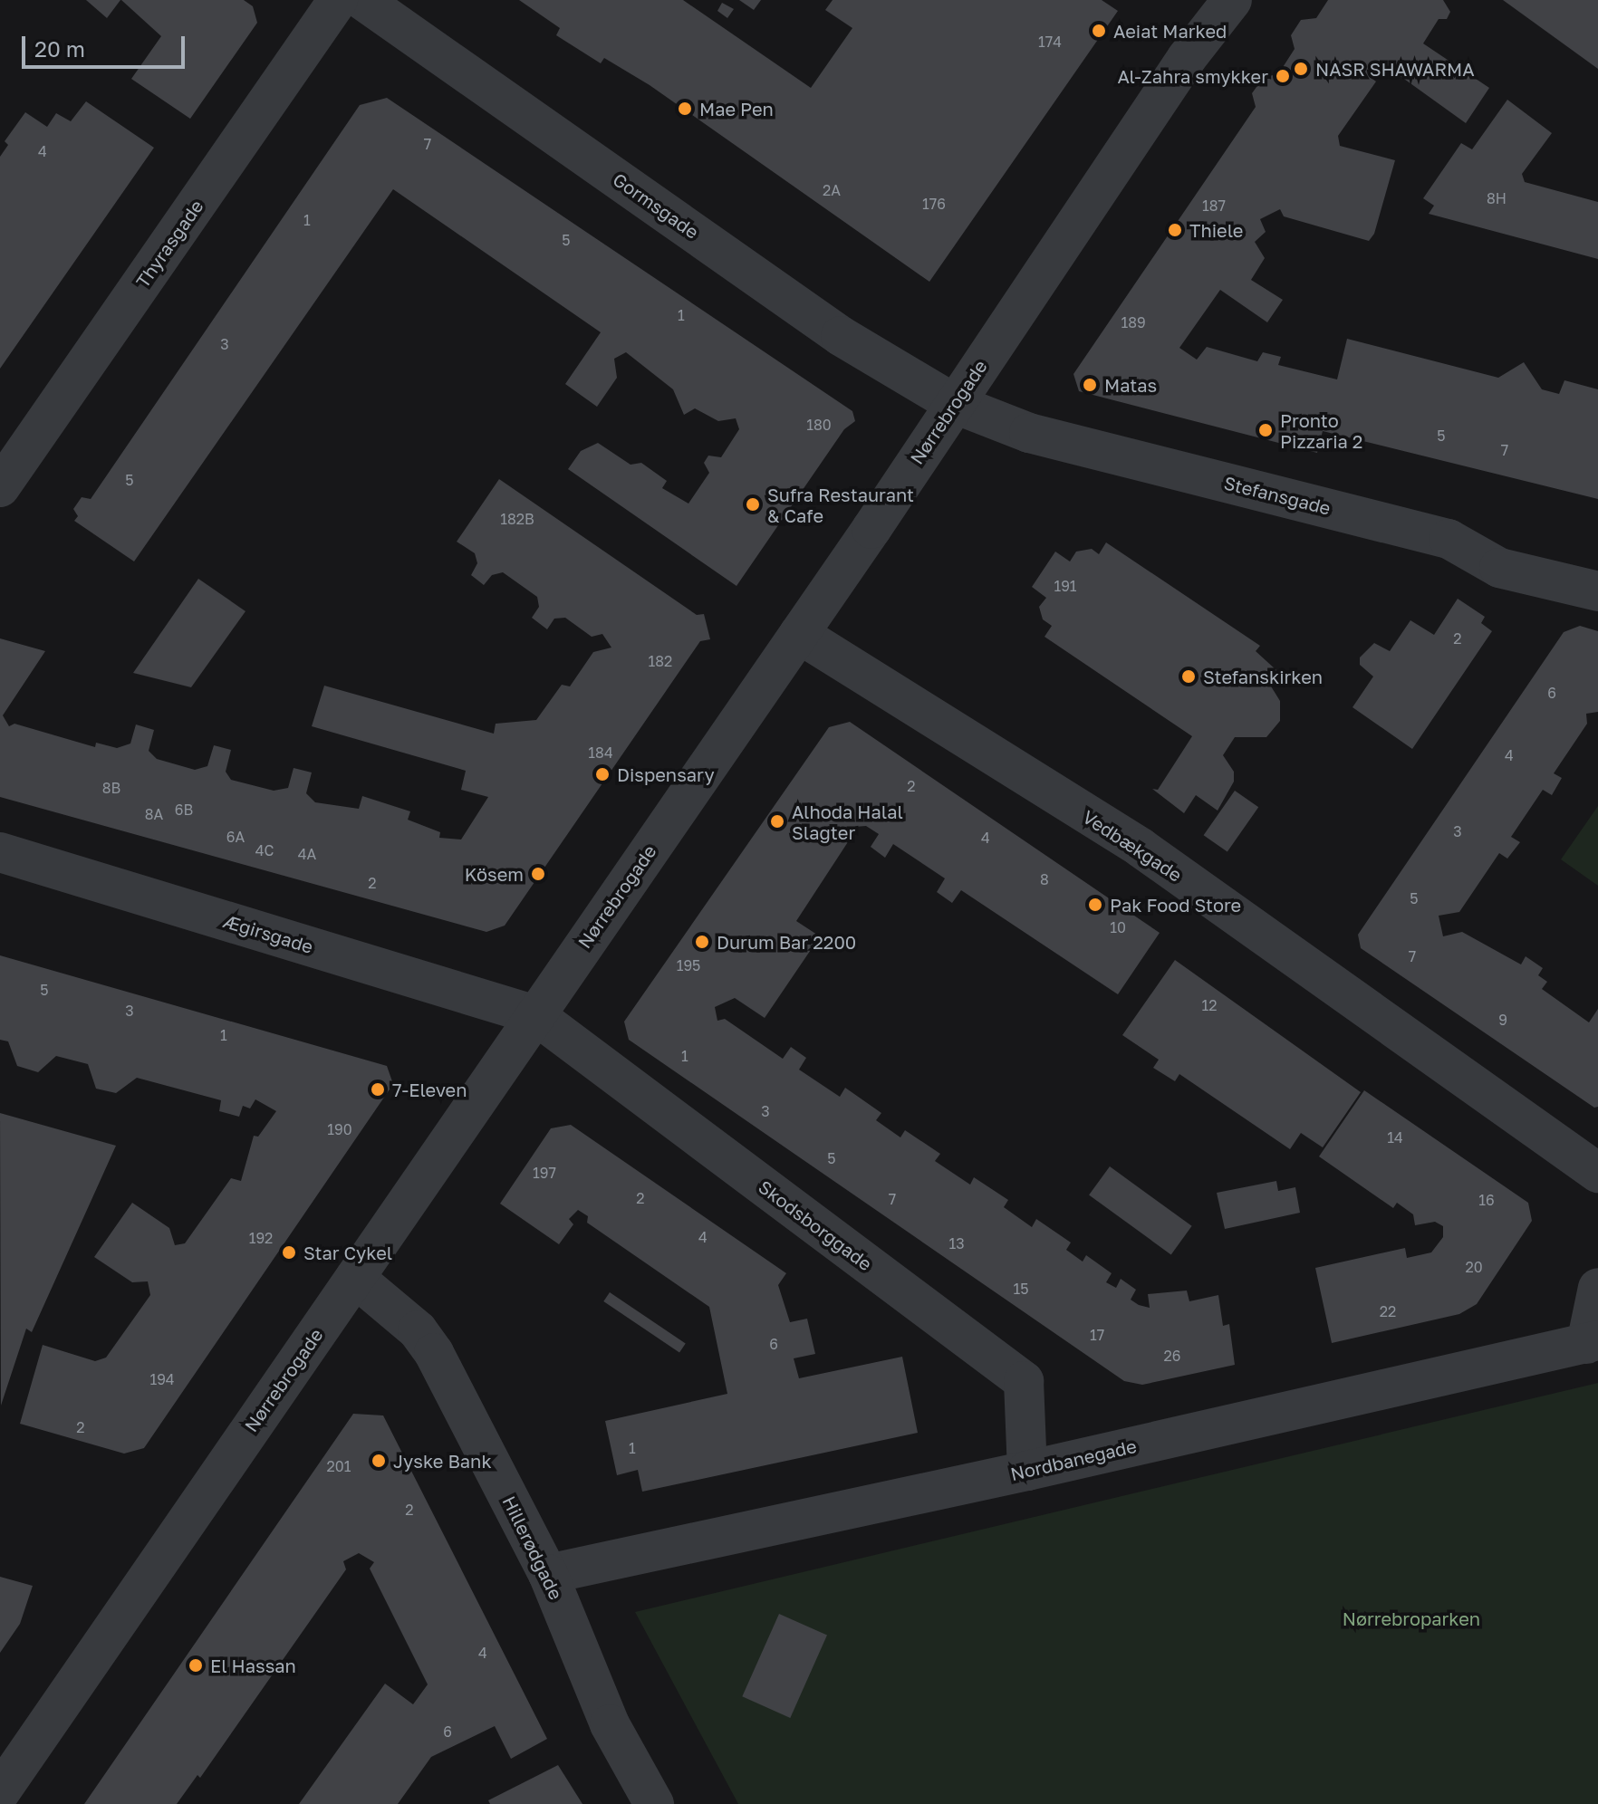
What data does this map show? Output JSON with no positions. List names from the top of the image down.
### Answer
{
  "streets": {
    "street": [
      "Gormsgade",
      "Thyrasgade",
      "Nørrebrogade",
      "Stefansgade",
      "Vedbækgade",
      "Ægirsgade",
      "Skodsborggade",
      "Nordbanegade",
      "Hillerødgade"
    ]
  },
  "crossings": [
    ["Gormsgade", "Nørrebrogade"],
    ["Gormsgade", "Stefansgade"],
    ["Nørrebrogade", "Stefansgade"],
    ["Nørrebrogade", "Vedbækgade"],
    ["Nørrebrogade", "Ægirsgade"],
    ["Nørrebrogade", "Skodsborggade"],
    ["Nørrebrogade", "Hillerødgade"],
    ["Ægirsgade", "Skodsborggade"],
    ["Skodsborggade", "Nordbanegade"],
    ["Nordbanegade", "Hillerødgade"]
  ],
  "parks": ["Nørrebroparken"],
  "places": [
    "Aeiat Marked",
    "NASR SHAWARMA",
    "Al-Zahra smykker",
    "Mae Pen",
    "Thiele",
    "Matas",
    "Pronto Pizzaria 2",
    "Sufra Restaurant & Cafe",
    "Stefanskirken",
    "Dispensary",
    "Alhoda Halal Slagter",
    "Kösem",
    "Pak Food Store",
    "Durum Bar 2200",
    "7-Eleven",
    "Star Cykel",
    "Jyske Bank",
    "El Hassan"
  ],
  "house_numbers": [
    "174",
    "7",
    "4",
    "2A",
    "8H",
    "176",
    "187",
    "1",
    "5",
    "1",
    "189",
    "3",
    "180",
    "5",
    "7",
    "5",
    "182B",
    "191",
    "2",
    "182",
    "6",
    "184",
    "4",
    "2",
    "8B",
    "6B",
    "8A",
    "3",
    "6A",
    "4",
    "4C",
    "4A",
    "8",
    "2",
    "5",
    "10",
    "7",
    "195",
    "5",
    "12",
    "3",
    "9",
    "1",
    "1",
    "3",
    "190",
    "14",
    "5",
    "197",
    "2",
    "7",
    "16",
    "4",
    "192",
    "13",
    "20",
    "15",
    "22",
    "17",
    "6",
    "26",
    "194",
    "2",
    "1",
    "201",
    "2",
    "4",
    "6"
  ],
  "scale_bar": "20 m"
}
